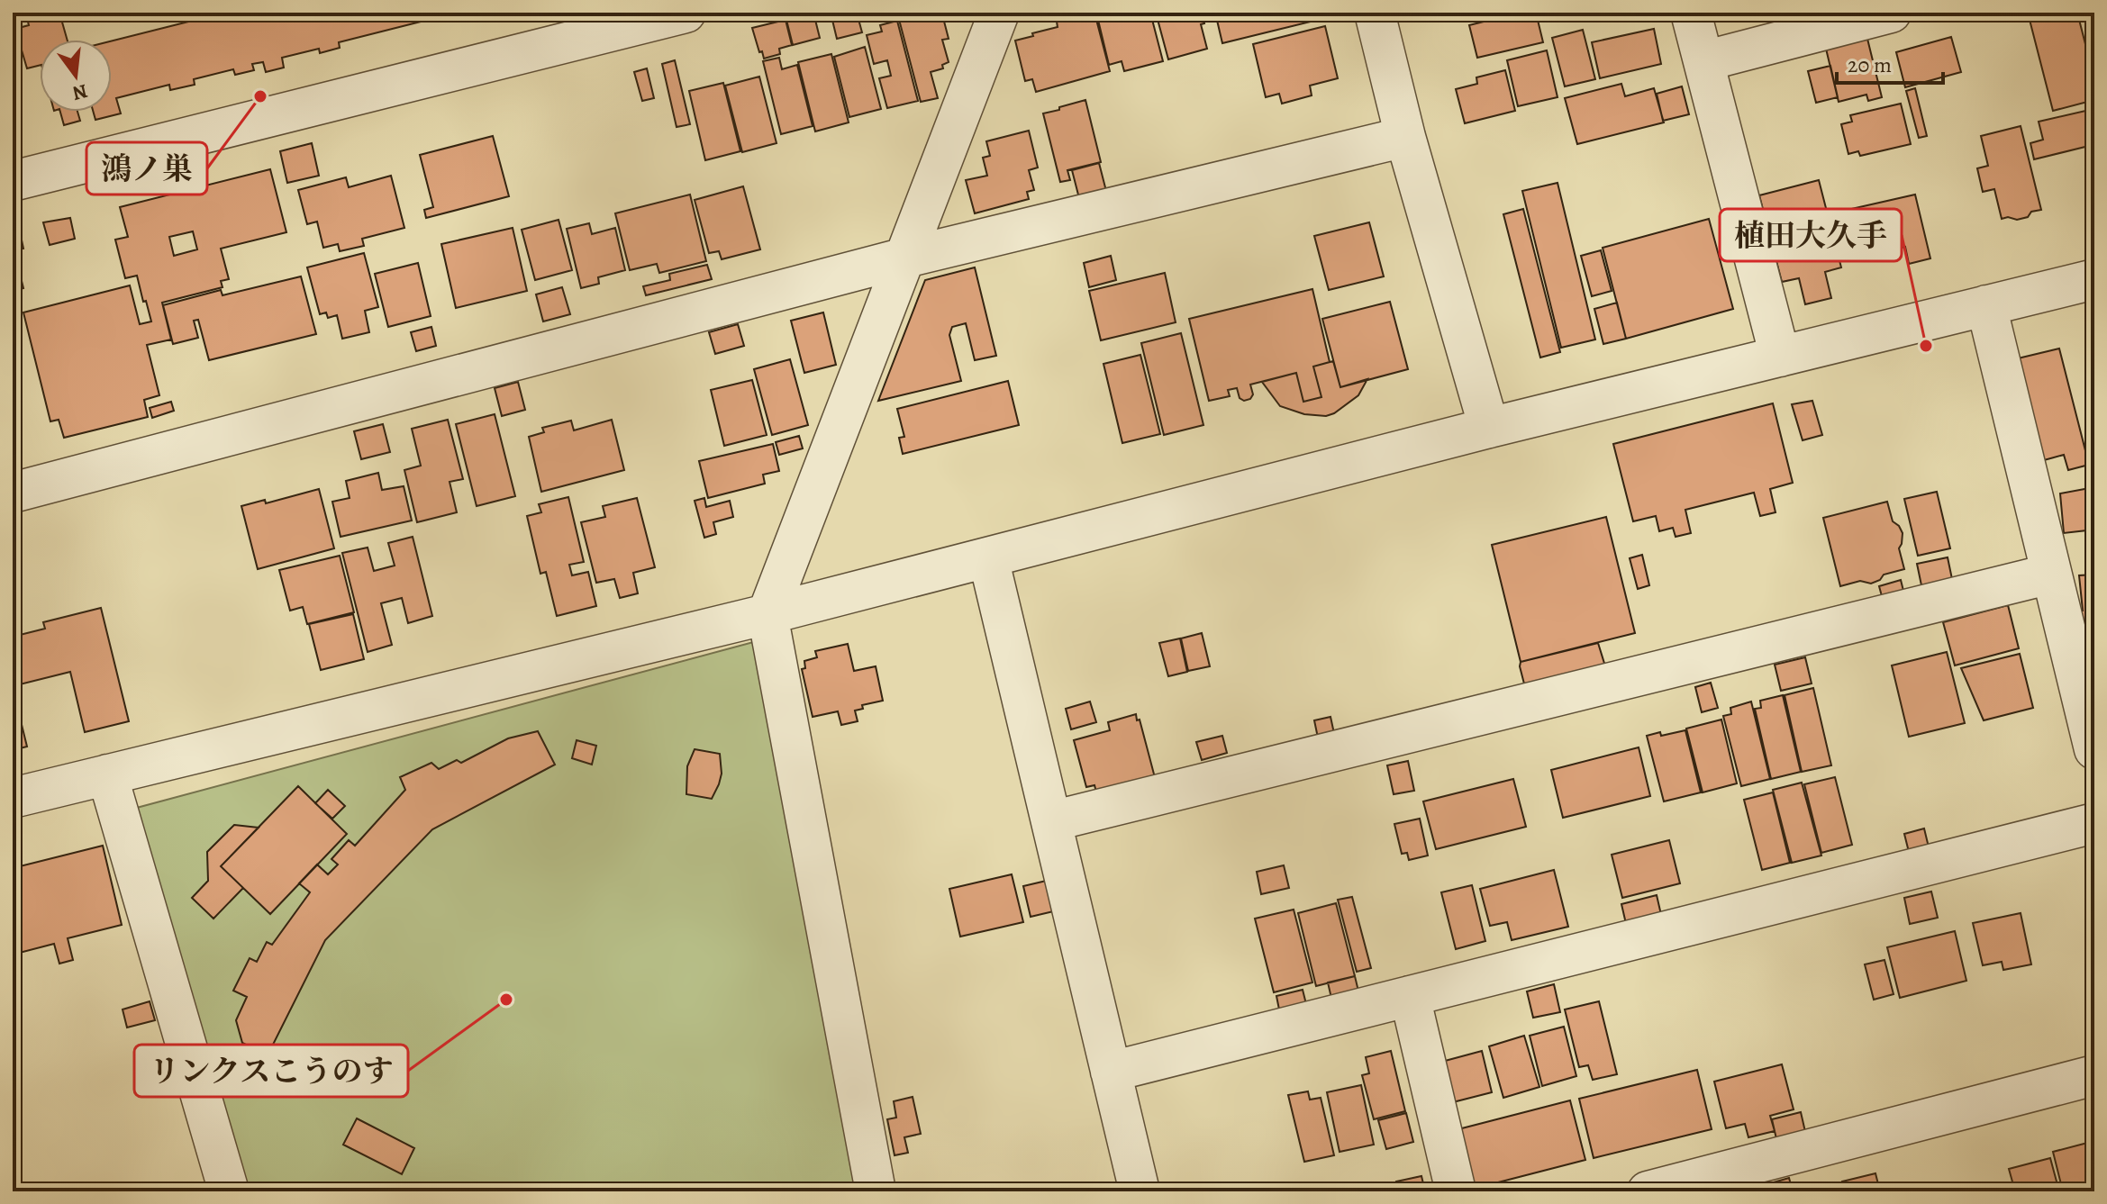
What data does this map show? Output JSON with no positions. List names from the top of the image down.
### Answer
{
  "places": ["鴻ノ巣", "植田大久手", "リンクスこうのす"],
  "scale_bar": "20 m",
  "north": "bottom"
}
